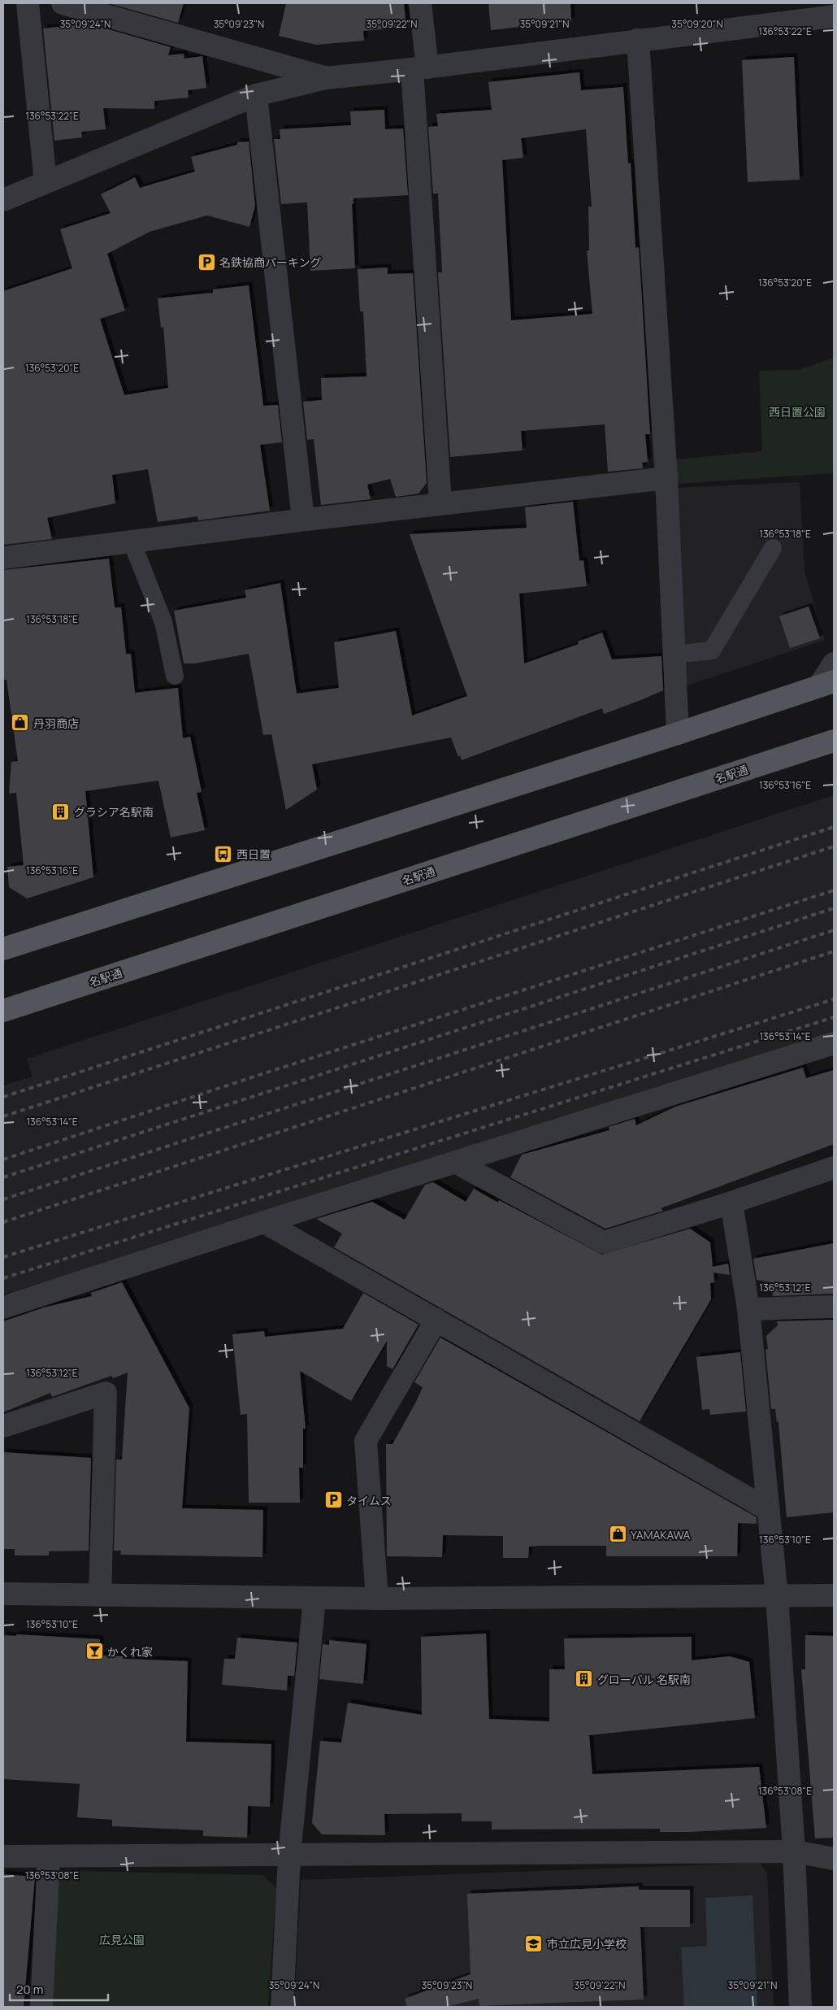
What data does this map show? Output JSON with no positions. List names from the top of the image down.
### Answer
{
  "streets": {
    "main road": ["名駅通"]
  },
  "parks": ["西日置公園", "広見公園"],
  "places": {
    "parking": ["名鉄協商パーキング", "タイムス"],
    "shop": ["丹羽商店", "YAMAKAWA"],
    "building": ["グラシア名駅南", "グローバル 名駅南"],
    "bus stop": ["西日置"],
    "bar": ["かくれ家"],
    "school or university": ["市立広見小学校"]
  },
  "scale_bar": "20 m",
  "coordinates": [
    "35°09'24\"N",
    "35°09'23\"N",
    "35°09'22\"N",
    "35°09'21\"N",
    "35°09'20\"N",
    "136°53'22\"E",
    "136°53'20\"E",
    "136°53'18\"E",
    "136°53'16\"E",
    "136°53'14\"E",
    "136°53'12\"E",
    "136°53'10\"E",
    "136°53'08\"E"
  ]
}
